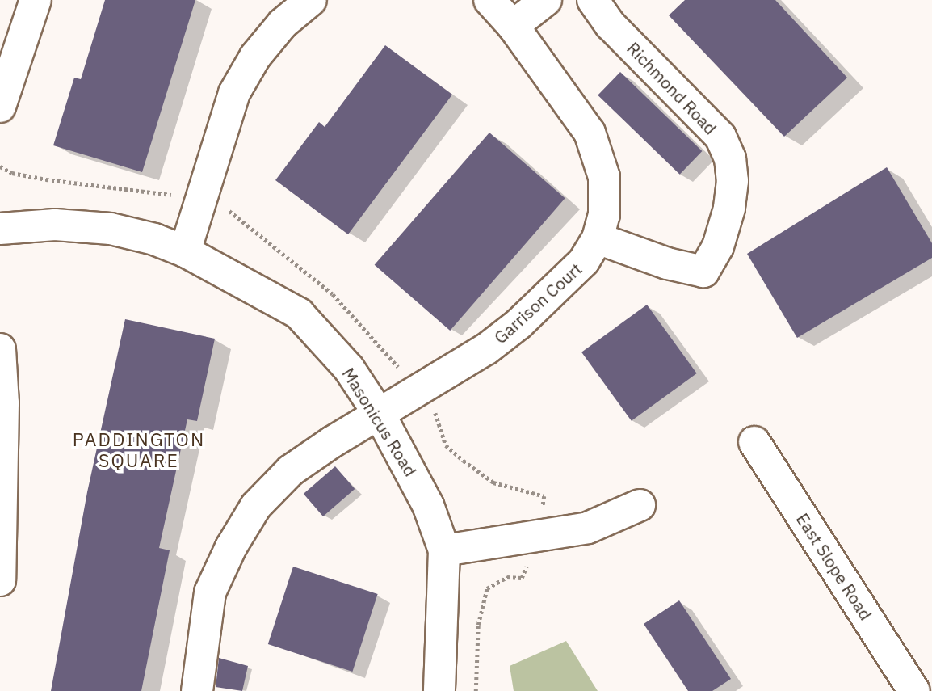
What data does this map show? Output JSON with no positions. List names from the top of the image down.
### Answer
{
  "streets": {
    "street": [
      "Richmond Road",
      "Garrison Court",
      "Masonicus Road",
      "East Slope Road"
    ]
  },
  "crossings": [
    ["Richmond Road", "Garrison Court"],
    ["Garrison Court", "Masonicus Road"]
  ],
  "districts": ["PADDINGTON SQUARE"]
}
